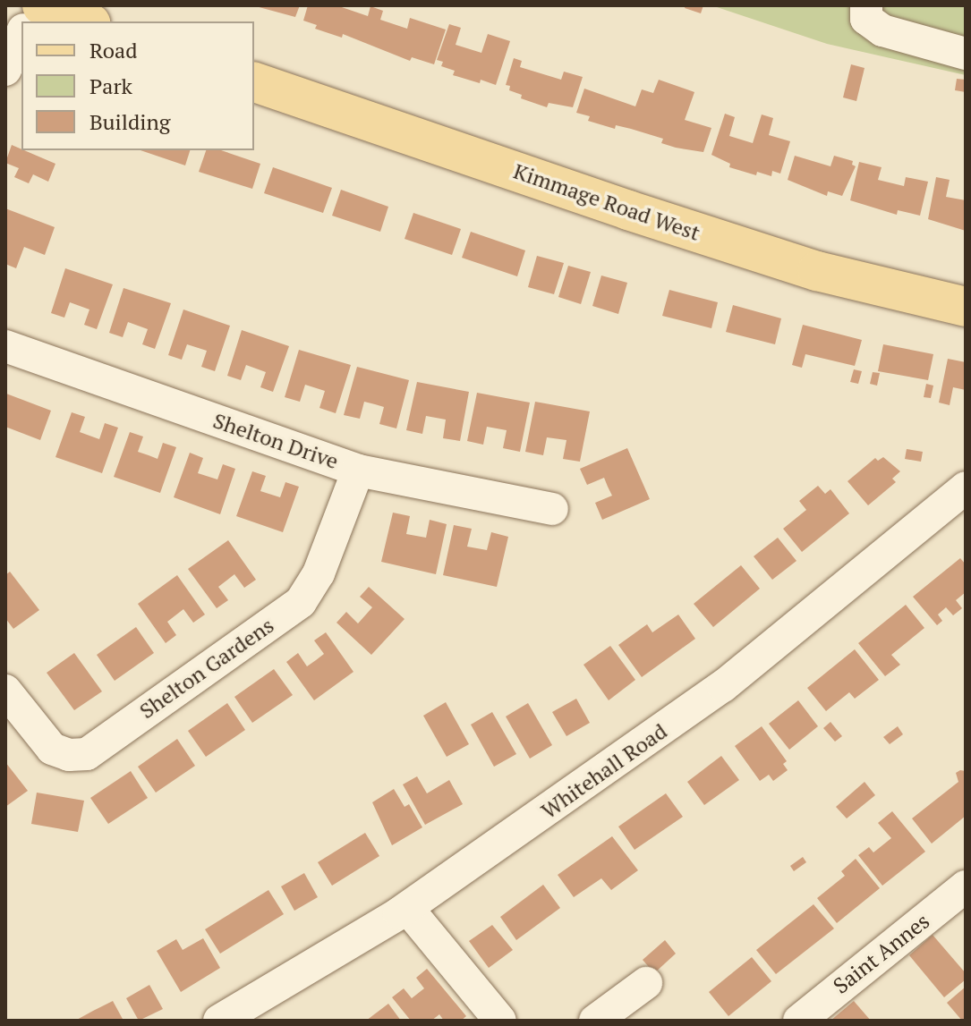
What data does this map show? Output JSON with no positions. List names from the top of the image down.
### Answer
{
  "streets": {
    "main road": ["Kimmage Road West"],
    "street": [
      "Shelton Drive",
      "Shelton Gardens",
      "Whitehall Road",
      "Saint Annes"
    ]
  },
  "crossings": [
    ["Shelton Drive", "Shelton Gardens"]
  ],
  "legend": ["Road", "Park", "Building"]
}
